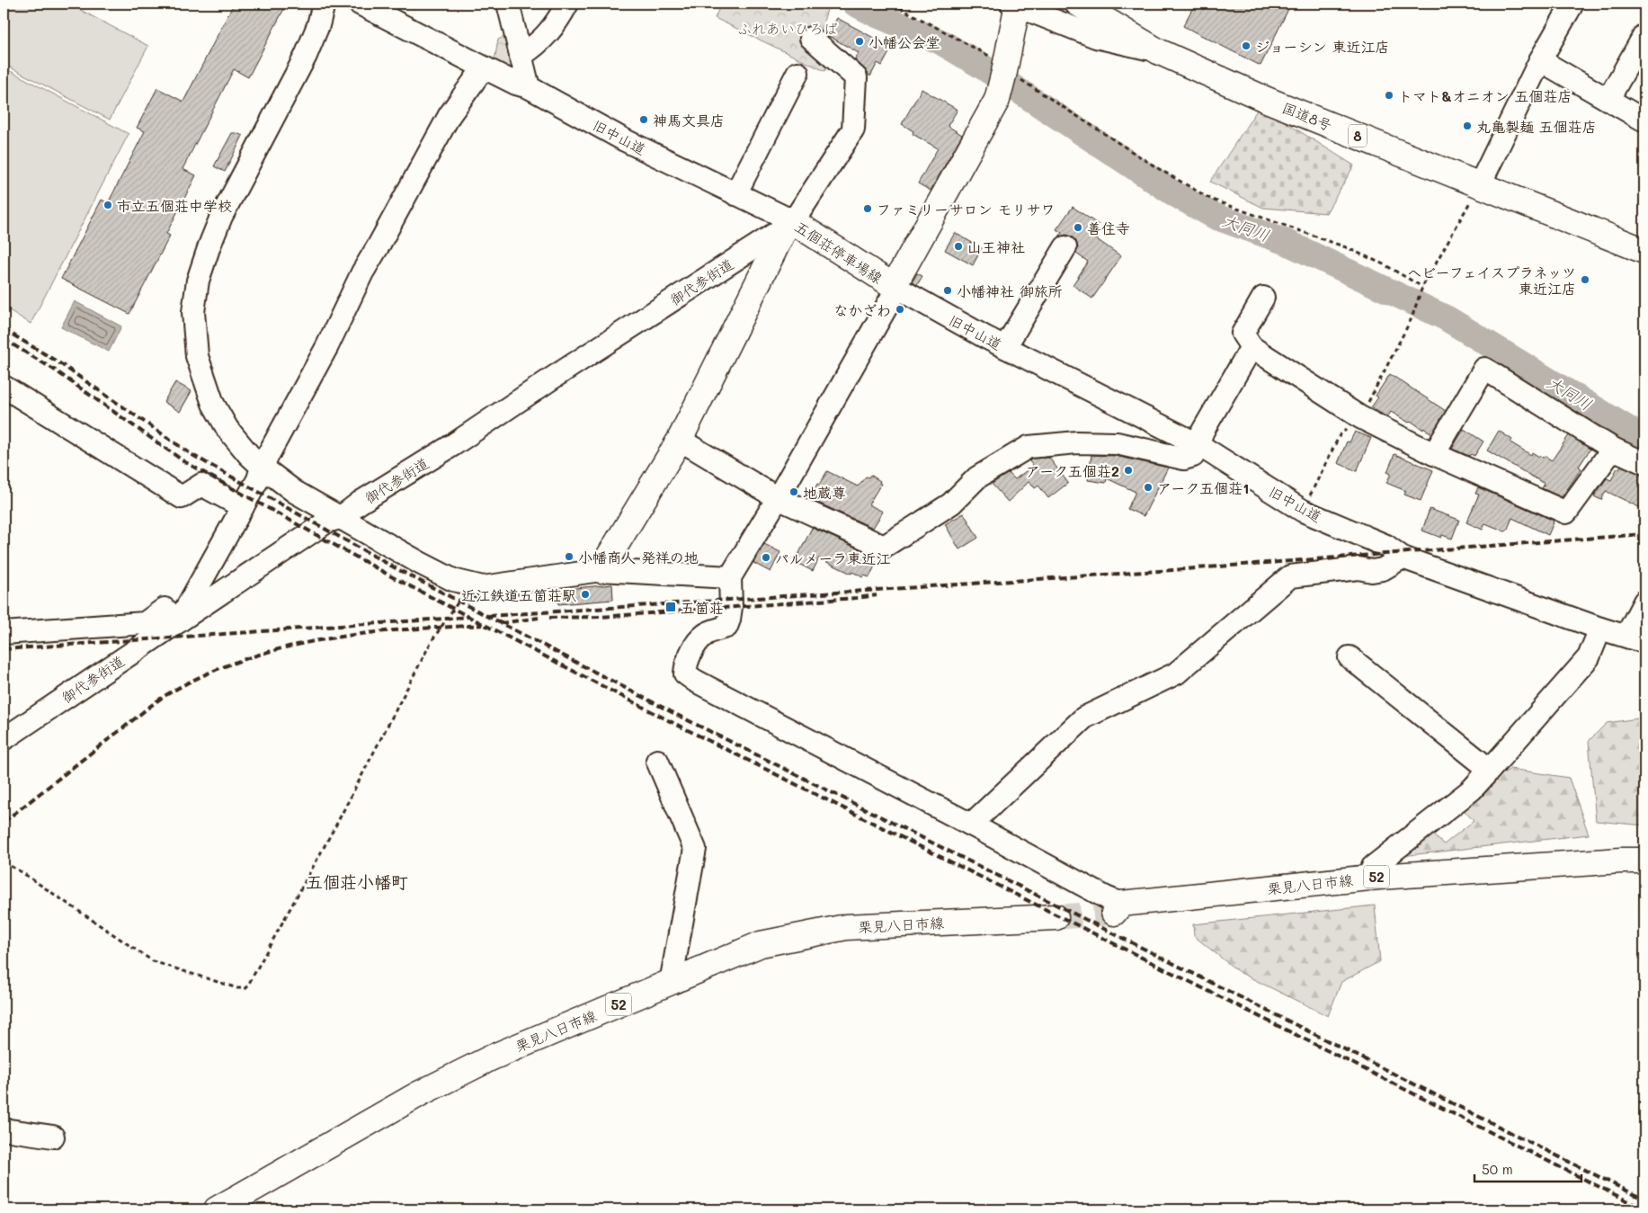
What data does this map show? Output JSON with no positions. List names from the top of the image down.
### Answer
{
  "streets": {
    "main road": [
      "国道8号",
      "8",
      "五個荘停車場線",
      "52",
      "栗見八日市線"
    ],
    "street": ["旧中山道", "御代参街道"]
  },
  "crossings": [
    ["旧中山道", "五個荘停車場線"],
    ["旧中山道", "御代参街道"],
    ["五個荘停車場線", "御代参街道"]
  ],
  "districts": ["五個荘小幡町"],
  "water": ["大同川"],
  "parks": ["ふれあいひろば"],
  "places": {
    "other": [
      "小幡公会堂",
      "ジョーシン 東近江店",
      "トマト&オニオン 五個荘店",
      "神馬文具店",
      "丸亀製麺 五個荘店",
      "市立五個荘中学校",
      "ファミリーサロン モリサワ",
      "善住寺",
      "山王神社",
      "ヘビーフェイスプラネッツ 東近江店",
      "小幡神社 御旅所",
      "なかざわ",
      "アーク五個荘2",
      "アーク五個荘1",
      "地蔵尊",
      "小幡商人 発祥の地",
      "パルメーラ東近江",
      "近江鉄道五箇荘駅"
    ],
    "transit": ["五箇荘"]
  },
  "scale_bar": "50 m"
}
